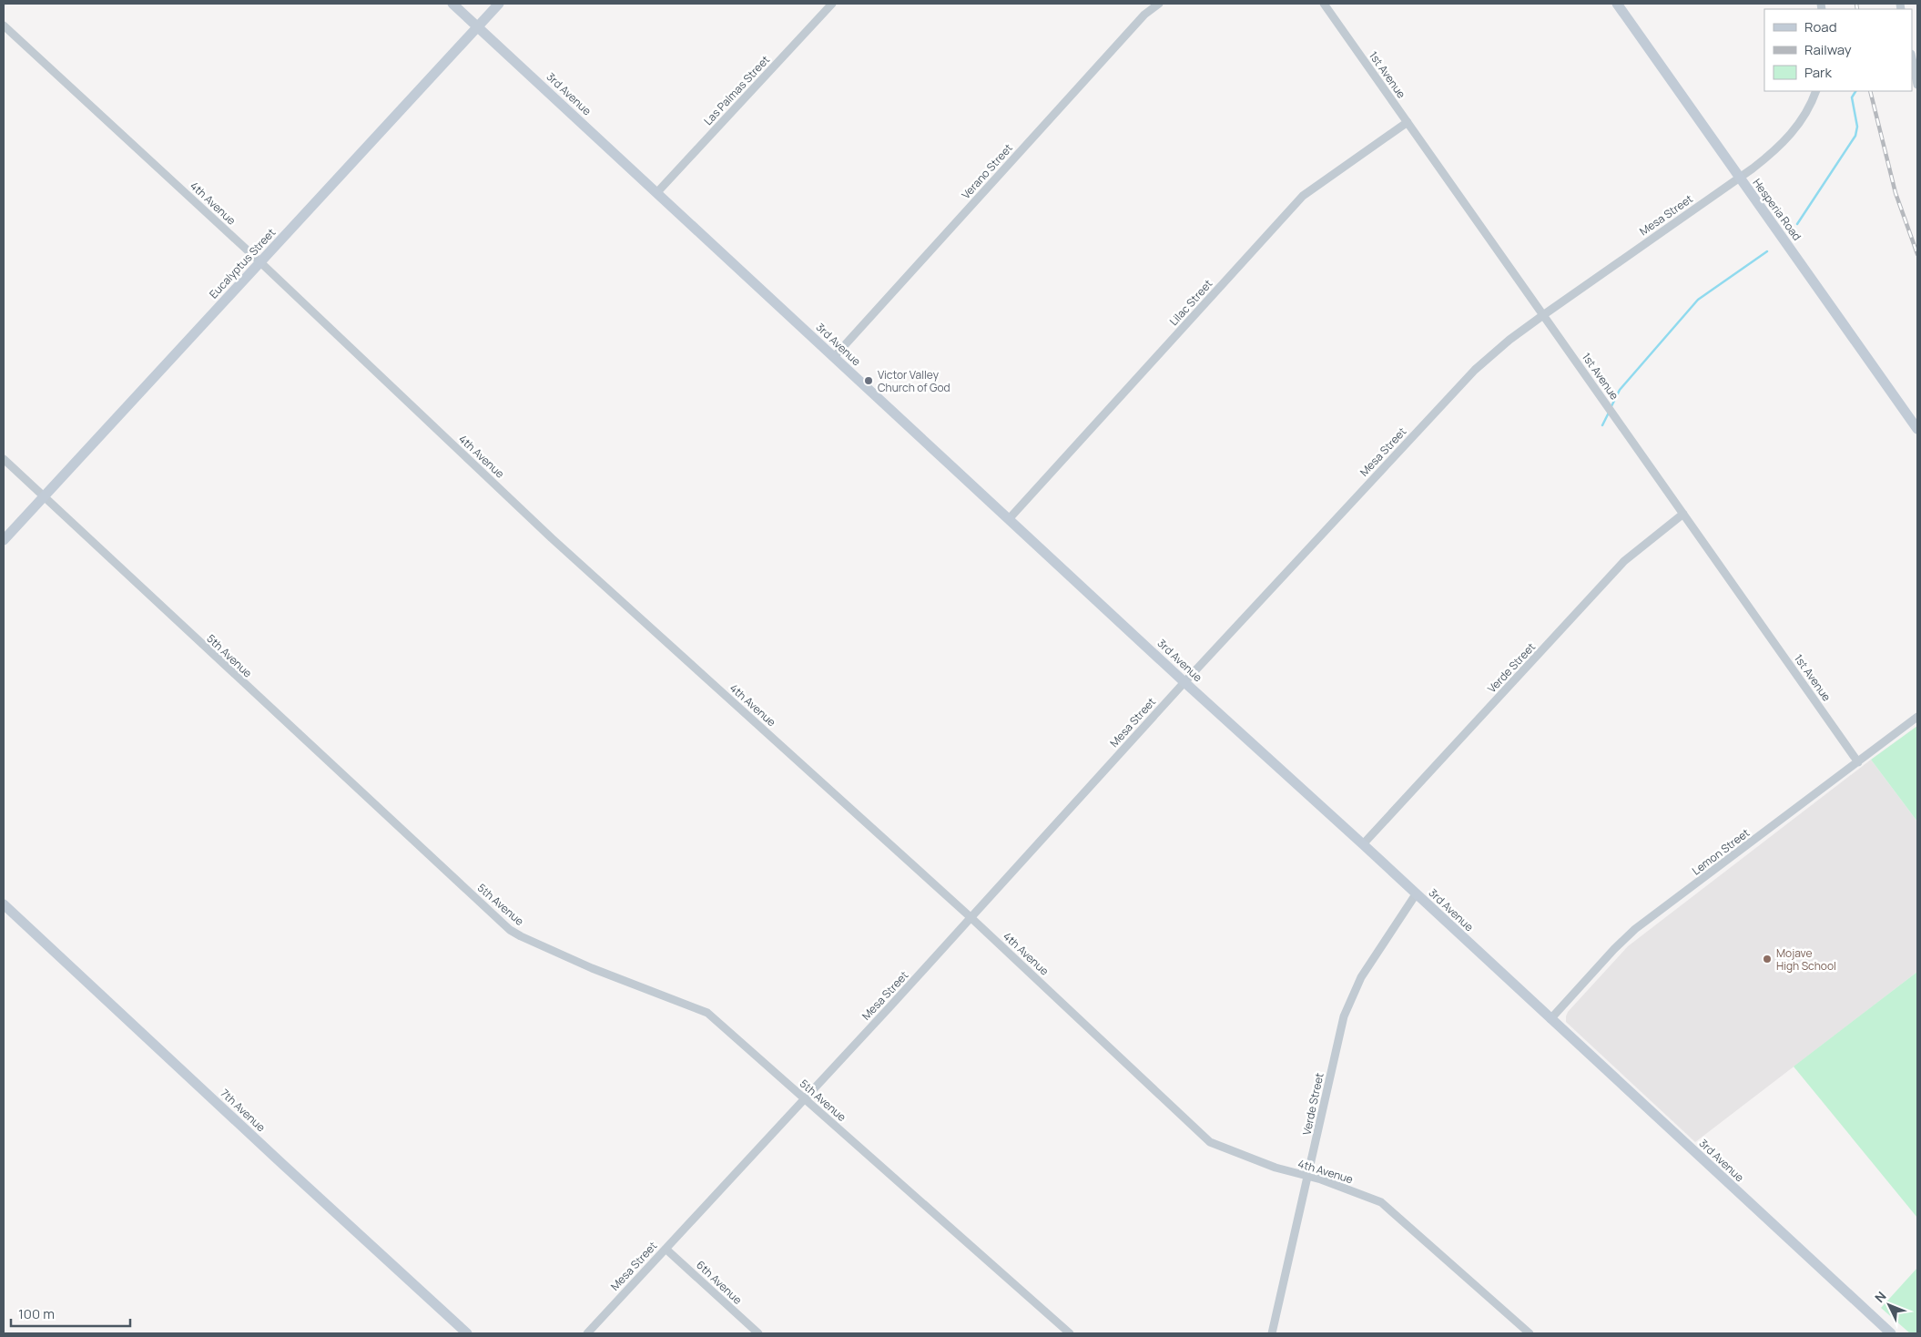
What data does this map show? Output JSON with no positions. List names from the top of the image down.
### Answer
{
  "streets": {
    "street": [
      "1st Avenue",
      "Las Palmas Street",
      "3rd Avenue",
      "Verano Street",
      "4th Avenue",
      "Hesperia Road",
      "Mesa Street",
      "Eucalyptus Street",
      "Lilac Street",
      "5th Avenue",
      "Verde Street",
      "Lemon Street",
      "7th Avenue",
      "6th Avenue"
    ]
  },
  "crossings": [
    ["1st Avenue", "Mesa Street"],
    ["1st Avenue", "Lilac Street"],
    ["1st Avenue", "Verde Street"],
    ["1st Avenue", "Lemon Street"],
    ["Las Palmas Street", "3rd Avenue"],
    ["3rd Avenue", "Verano Street"],
    ["3rd Avenue", "Mesa Street"],
    ["3rd Avenue", "Eucalyptus Street"],
    ["3rd Avenue", "Lilac Street"],
    ["3rd Avenue", "Verde Street"],
    ["3rd Avenue", "Lemon Street"],
    ["4th Avenue", "Mesa Street"],
    ["4th Avenue", "Eucalyptus Street"],
    ["4th Avenue", "Verde Street"],
    ["Hesperia Road", "Mesa Street"],
    ["Mesa Street", "5th Avenue"],
    ["Mesa Street", "6th Avenue"],
    ["Eucalyptus Street", "5th Avenue"]
  ],
  "places": ["Victor Valley Church of God", "Mojave High School"],
  "legend": ["Road", "Railway", "Park"],
  "scale_bar": "100 m",
  "north": "top left"
}
